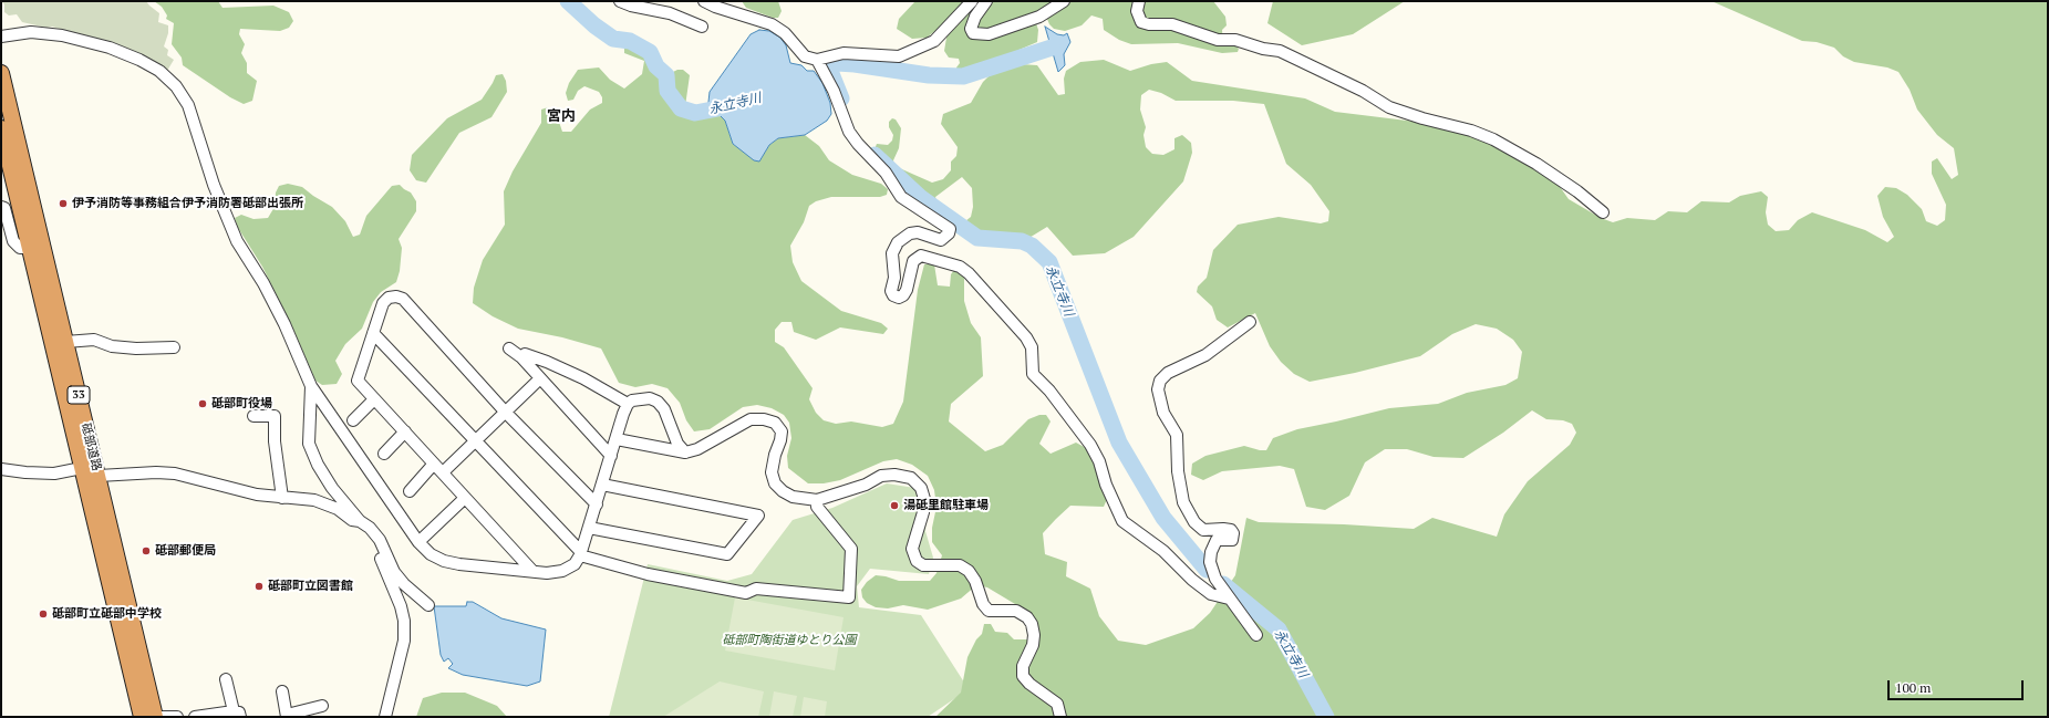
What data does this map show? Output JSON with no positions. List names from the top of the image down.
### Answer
{
  "streets": {
    "highway": ["33", "砥部道路"]
  },
  "districts": ["宮内"],
  "water": ["永立寺川"],
  "parks": ["砥部町陶街道ゆとり公園"],
  "places": [
    "伊予消防等事務組合伊予消防署砥部出張所",
    "砥部町役場",
    "湯砥里館駐車場",
    "砥部郵便局",
    "砥部町立図書館",
    "砥部町立砥部中学校"
  ],
  "scale_bar": "100 m"
}
